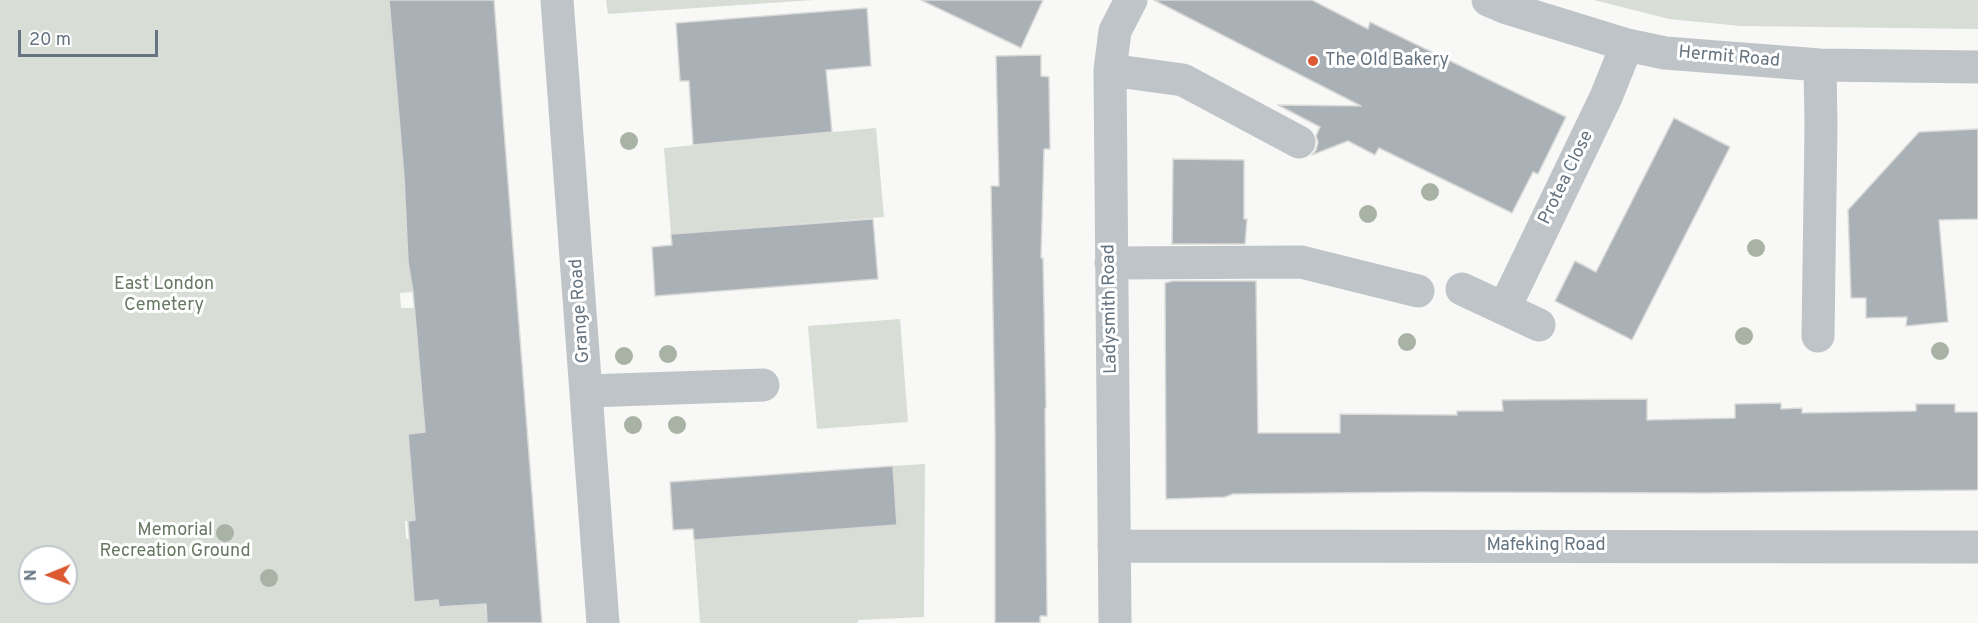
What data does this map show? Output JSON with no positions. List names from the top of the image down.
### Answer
{
  "streets": {
    "street": [
      "Hermit Road",
      "Protea Close",
      "Ladysmith Road",
      "Grange Road",
      "Mafeking Road"
    ]
  },
  "crossings": [
    ["Hermit Road", "Protea Close"],
    ["Ladysmith Road", "Mafeking Road"]
  ],
  "parks": ["East London Cemetery", "Memorial Recreation Ground"],
  "places": ["The Old Bakery"],
  "scale_bar": "20 m",
  "north": "left"
}
